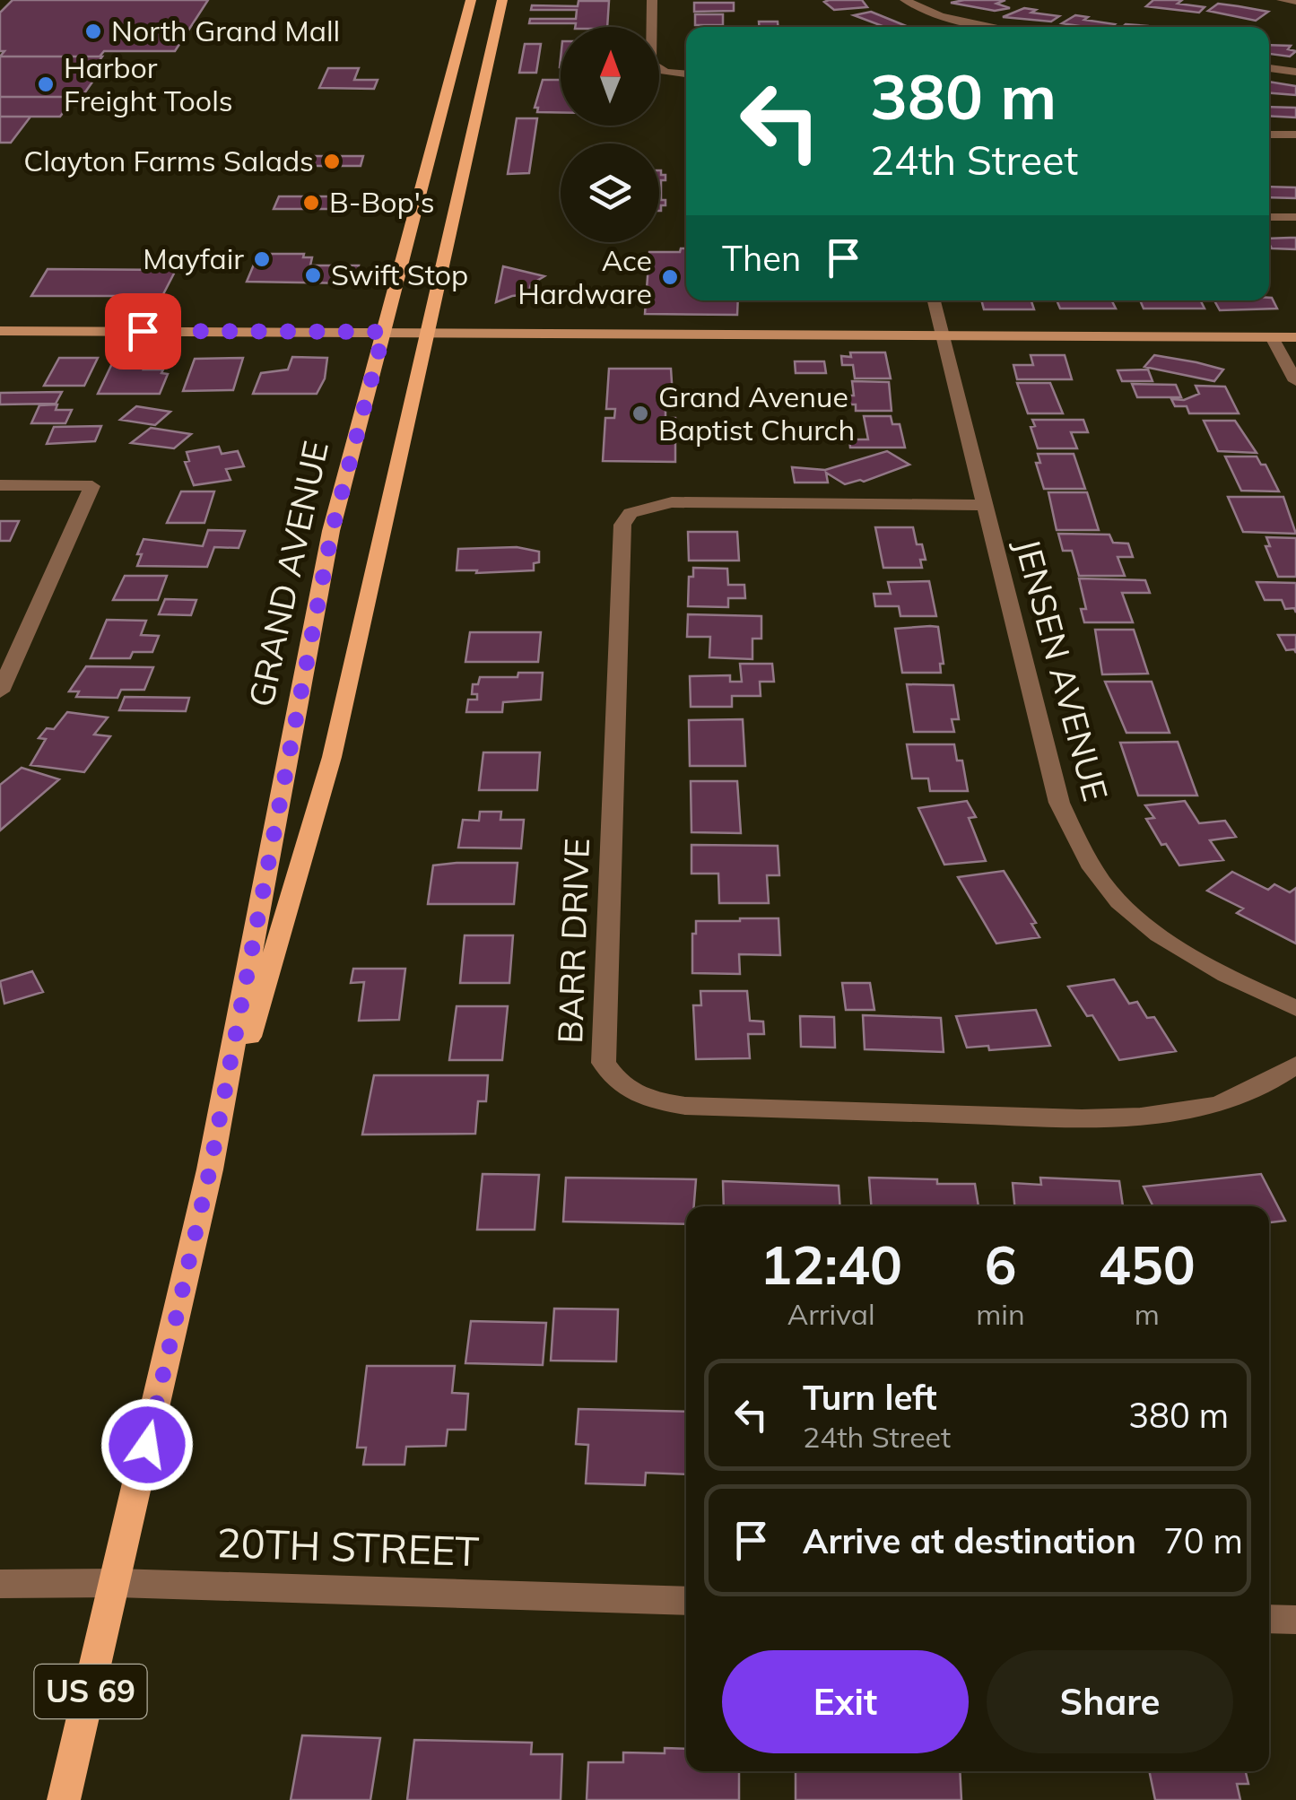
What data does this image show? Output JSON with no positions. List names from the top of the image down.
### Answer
{
  "streets": {
    "main road": ["GRAND AVENUE", "US 69"],
    "street": ["JENSEN AVENUE", "BARR DRIVE", "20TH STREET"]
  },
  "crossings": [
    ["GRAND AVENUE", "20TH STREET"],
    ["JENSEN AVENUE", "BARR DRIVE"]
  ],
  "places": [
    "North Grand Mall",
    "Harbor Freight Tools",
    "Clayton Farms Salads",
    "B-Bop's",
    "Mayfair",
    "Swift Stop",
    "Ace Hardware",
    "Grand Avenue Baptist Church"
  ],
  "north": "top",
  "page": {
    "turn": ["380 m", "24th Street"],
    "then": "Then",
    "eta": [
      "12:40",
      "Arrival",
      "6",
      "min",
      "450",
      "m"
    ],
    "list": [
      {
        "name": "Turn left",
        "note": "24th Street",
        "value": "380 m"
      },
      {
        "name": "Arrive at destination",
        "value": "70 m"
      }
    ],
    "buttons": ["Exit", "Share"]
  }
}
